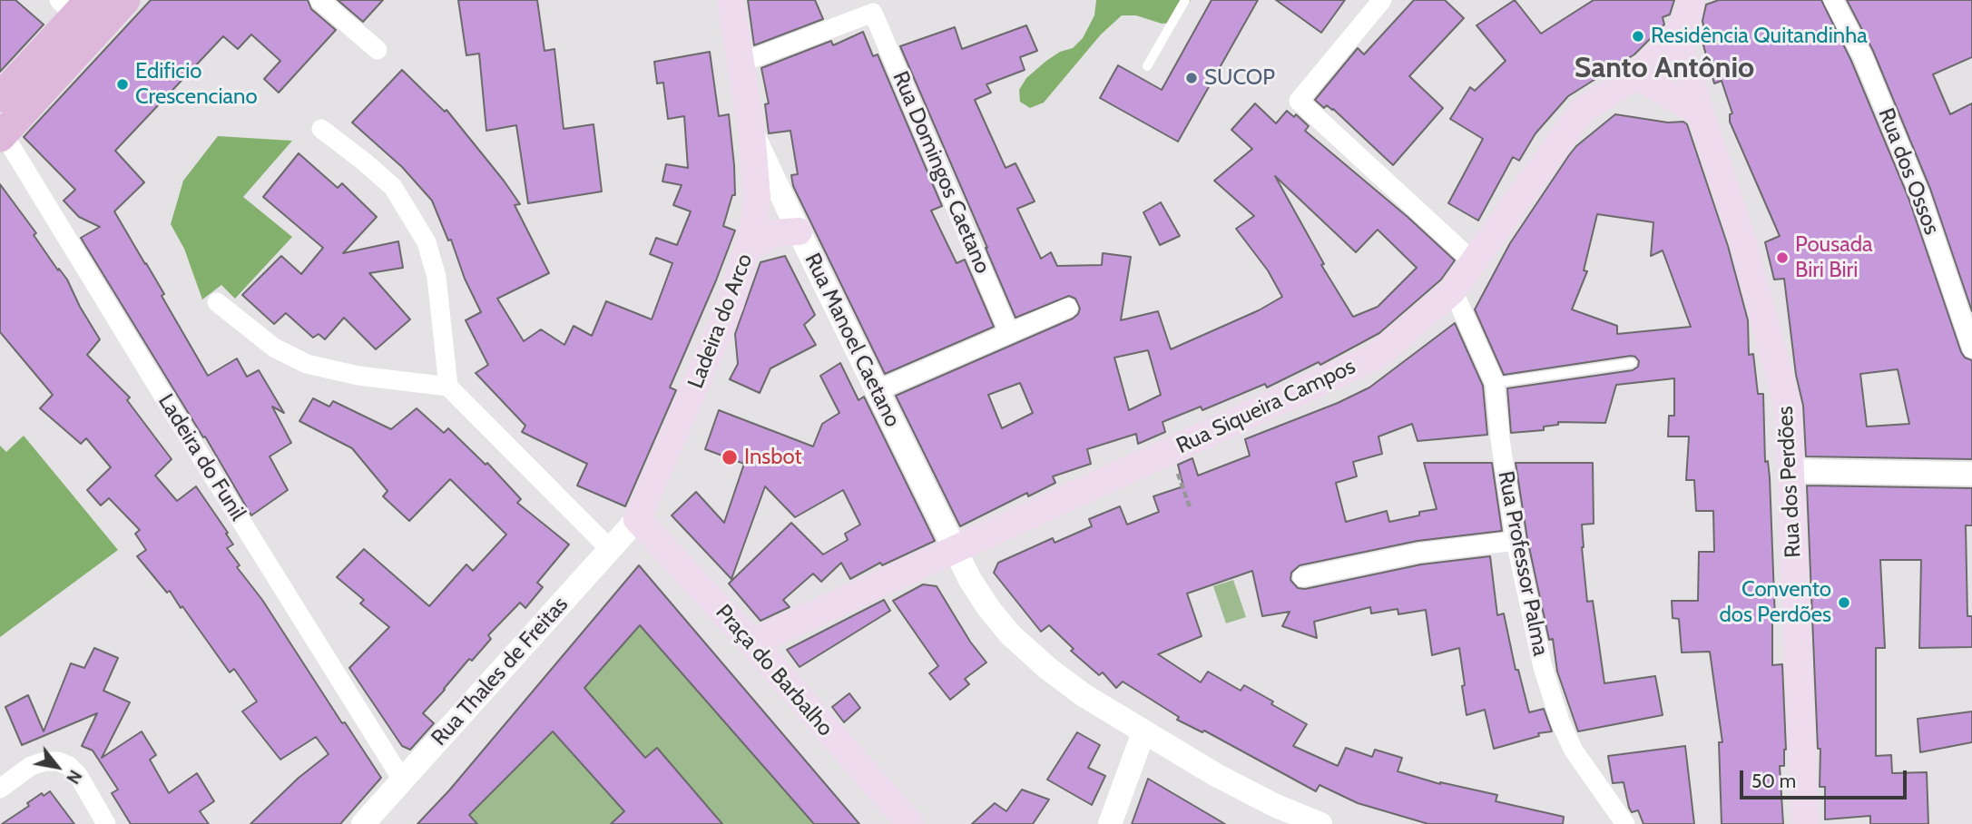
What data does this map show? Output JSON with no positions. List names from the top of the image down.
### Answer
{
  "streets": {
    "main road": [
      "Ladeira do Arco",
      "Rua Siqueira Campos",
      "Rua dos Perdões",
      "Praça do Barbalho"
    ],
    "street": [
      "Rua dos Ossos",
      "Rua Domingos Caetano",
      "Rua Manoel Caetano",
      "Ladeira do Funil",
      "Rua Professor Palma",
      "Rua Thales de Freitas"
    ]
  },
  "crossings": [
    ["Rua Domingos Caetano", "Ladeira do Arco"],
    ["Ladeira do Arco", "Rua Manoel Caetano"],
    ["Ladeira do Arco", "Praça do Barbalho"],
    ["Ladeira do Arco", "Rua Thales de Freitas"],
    ["Rua Manoel Caetano", "Rua Siqueira Campos"],
    ["Rua Siqueira Campos", "Rua dos Perdões"],
    ["Rua Siqueira Campos", "Rua Professor Palma"],
    ["Rua Siqueira Campos", "Praça do Barbalho"],
    ["Ladeira do Funil", "Rua Thales de Freitas"],
    ["Praça do Barbalho", "Rua Thales de Freitas"]
  ],
  "districts": ["Santo Antônio"],
  "places": [
    "Residência Quitandinha",
    "SUCOP",
    "Edificio Crescenciano",
    "Pousada Biri Biri",
    "Insbot",
    "Convento dos Perdões"
  ],
  "scale_bar": "50 m",
  "north": "bottom right"
}
